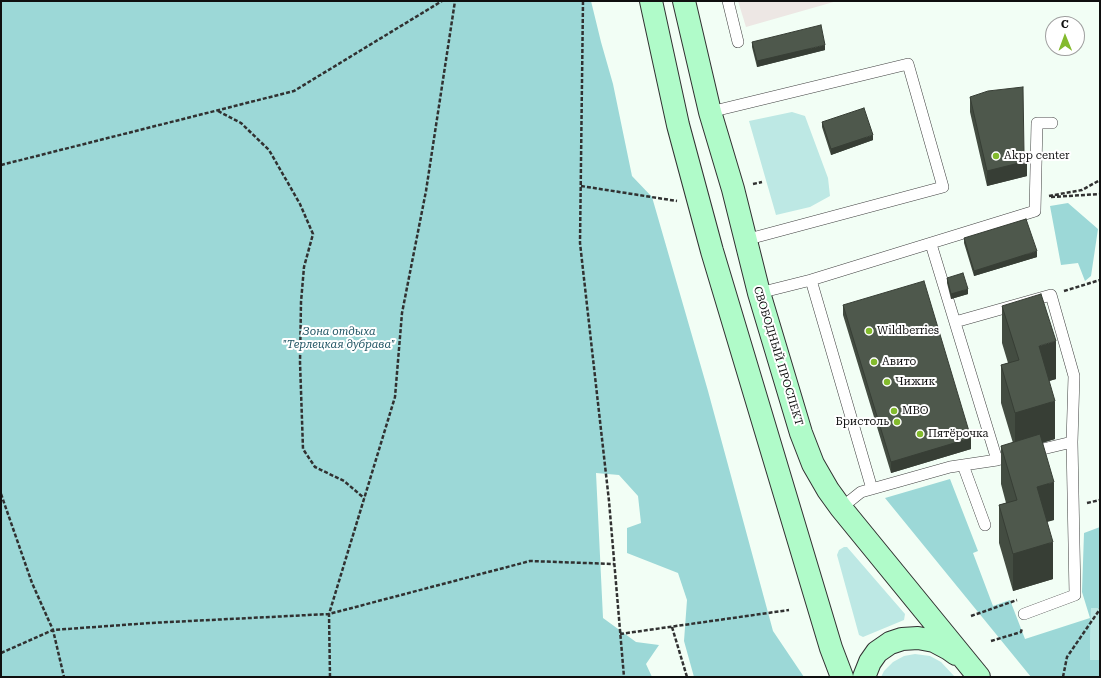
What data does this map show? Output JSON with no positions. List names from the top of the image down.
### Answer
{
  "streets": {
    "main road": ["СВОБОДНЫЙ ПРОСПЕКТ"]
  },
  "parks": ["Зона отдыха \"Терлецкая дубрава\""],
  "places": [
    "Akpp center",
    "Wildberries",
    "Авито",
    "Чижик",
    "МВО",
    "Бристоль",
    "Пятёрочка"
  ],
  "north": "top"
}
